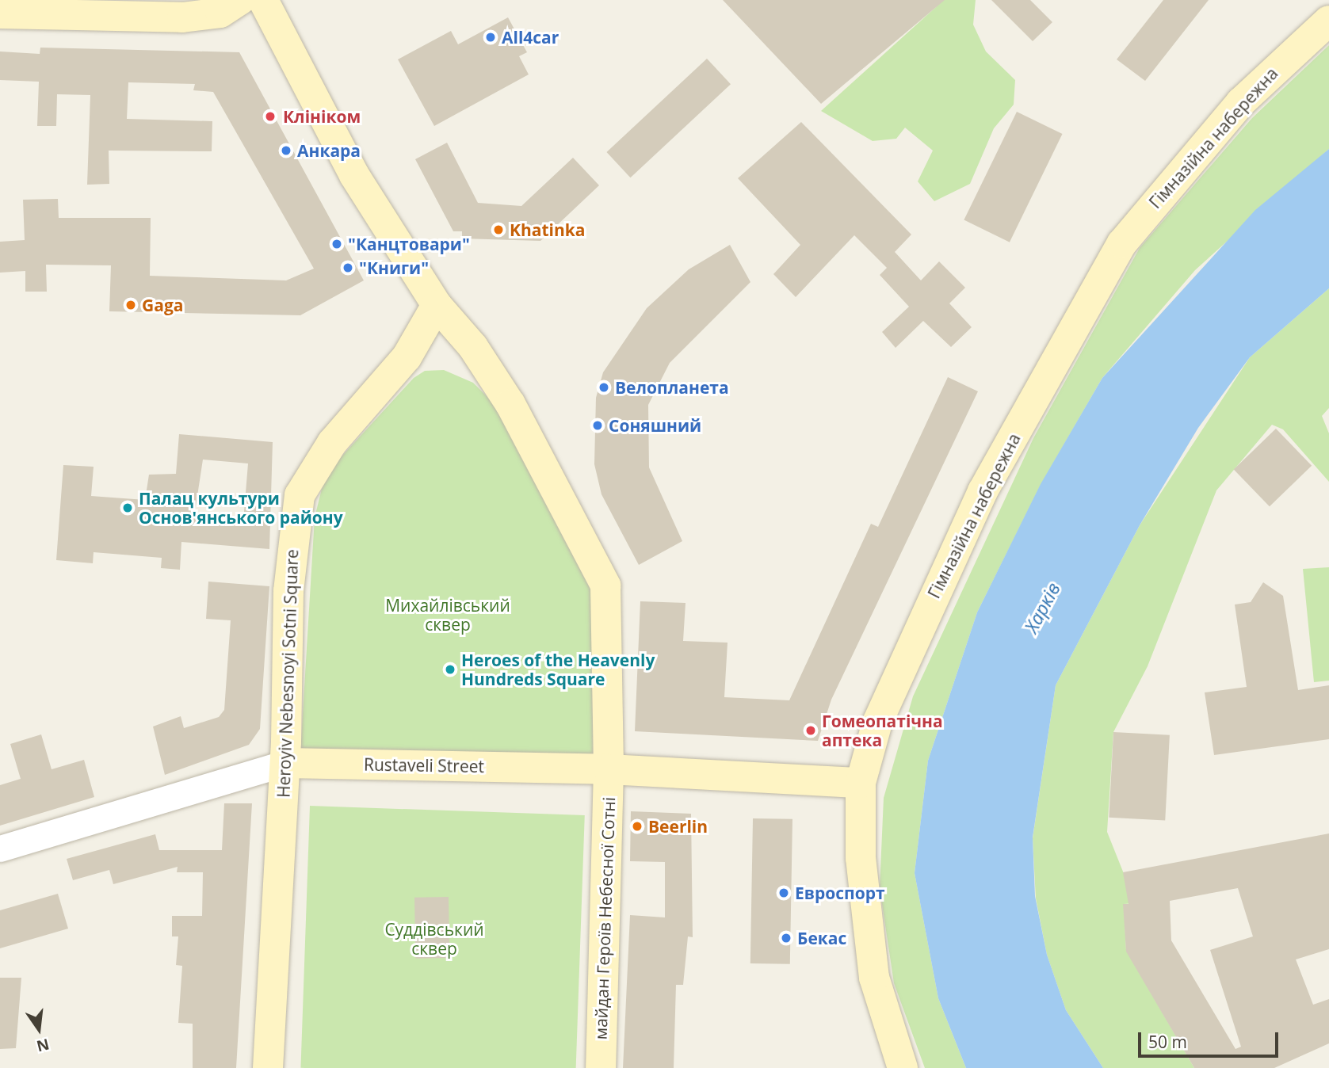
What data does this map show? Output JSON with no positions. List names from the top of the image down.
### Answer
{
  "streets": {
    "main road": [
      "Гімназійна набережна",
      "Heroyiv Nebesnoyi Sotni Square",
      "Rustaveli Street",
      "майдан Героїв Небесної Сотні"
    ]
  },
  "crossings": [
    ["Гімназійна набережна", "Rustaveli Street"],
    ["Heroyiv Nebesnoyi Sotni Square", "Rustaveli Street"],
    ["Rustaveli Street", "майдан Героїв Небесної Сотні"]
  ],
  "water": ["Харків"],
  "parks": ["Михайлівський сквер", "Суддівський сквер"],
  "places": [
    "All4car",
    "Клініком",
    "Анкара",
    "Khatinka",
    "\"Канцтовари\"",
    "\"Книги\"",
    "Gaga",
    "Велопланета",
    "Соняшний",
    "Палац культури Основ'янського району",
    "Heroes of the Heavenly Hundreds Square",
    "Гомеопатічна аптека",
    "Beеrlin",
    "Евроспорт",
    "Бекас"
  ],
  "scale_bar": "50 m",
  "north": "bottom"
}
